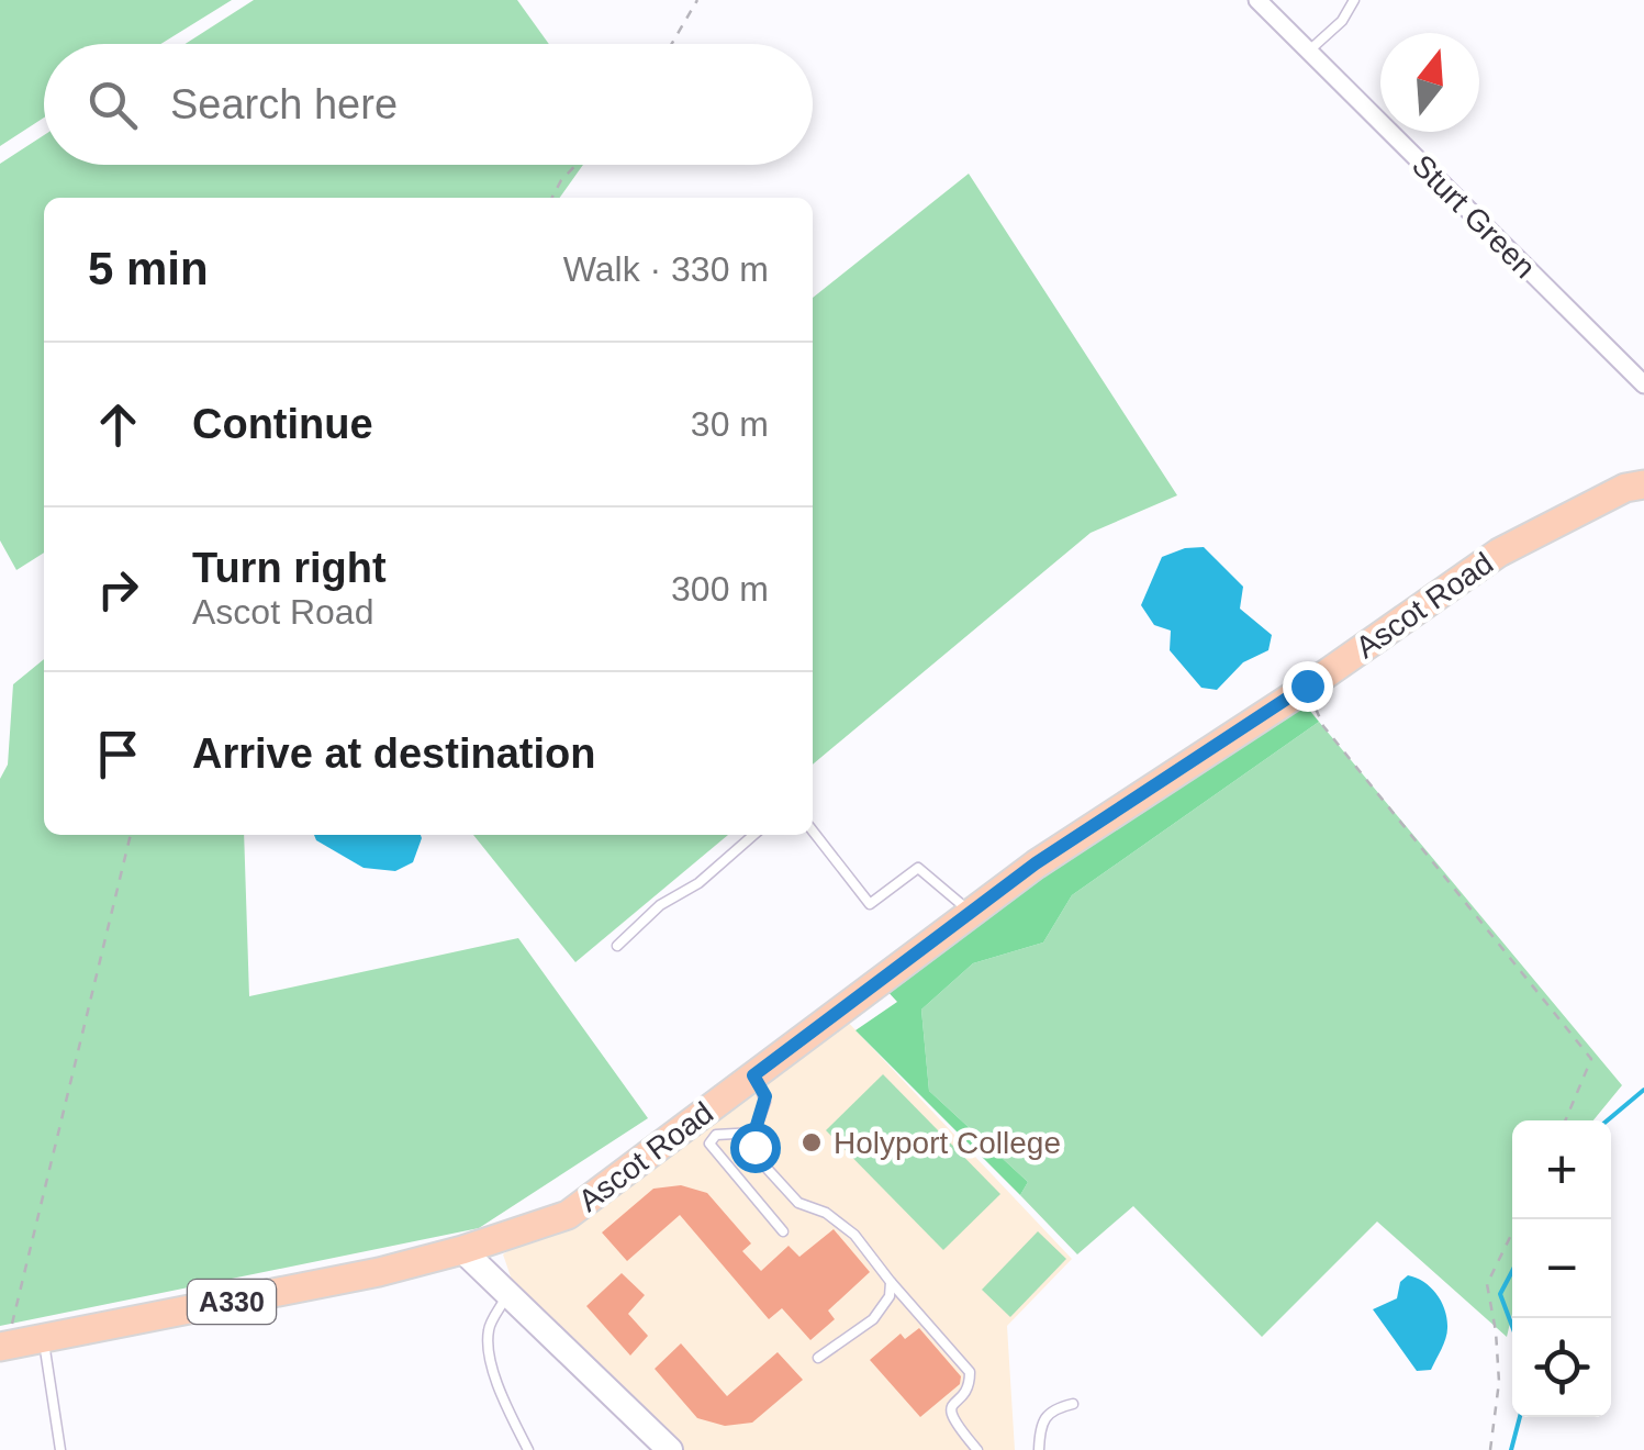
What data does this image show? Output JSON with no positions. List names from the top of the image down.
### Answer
{
  "streets": {
    "main road": ["Ascot Road", "A330"],
    "street": ["Sturt Green"]
  },
  "places": ["Holyport College"],
  "north": "top",
  "page": {
    "search": "Search here",
    "heading": ["5 min", "Walk · 330 m"],
    "list": [
      ["Continue", "30 m"],
      ["Turn right", "Ascot Road", "300 m"],
      "Arrive at destination"
    ],
    "map_buttons": ["+", "−"]
  }
}
